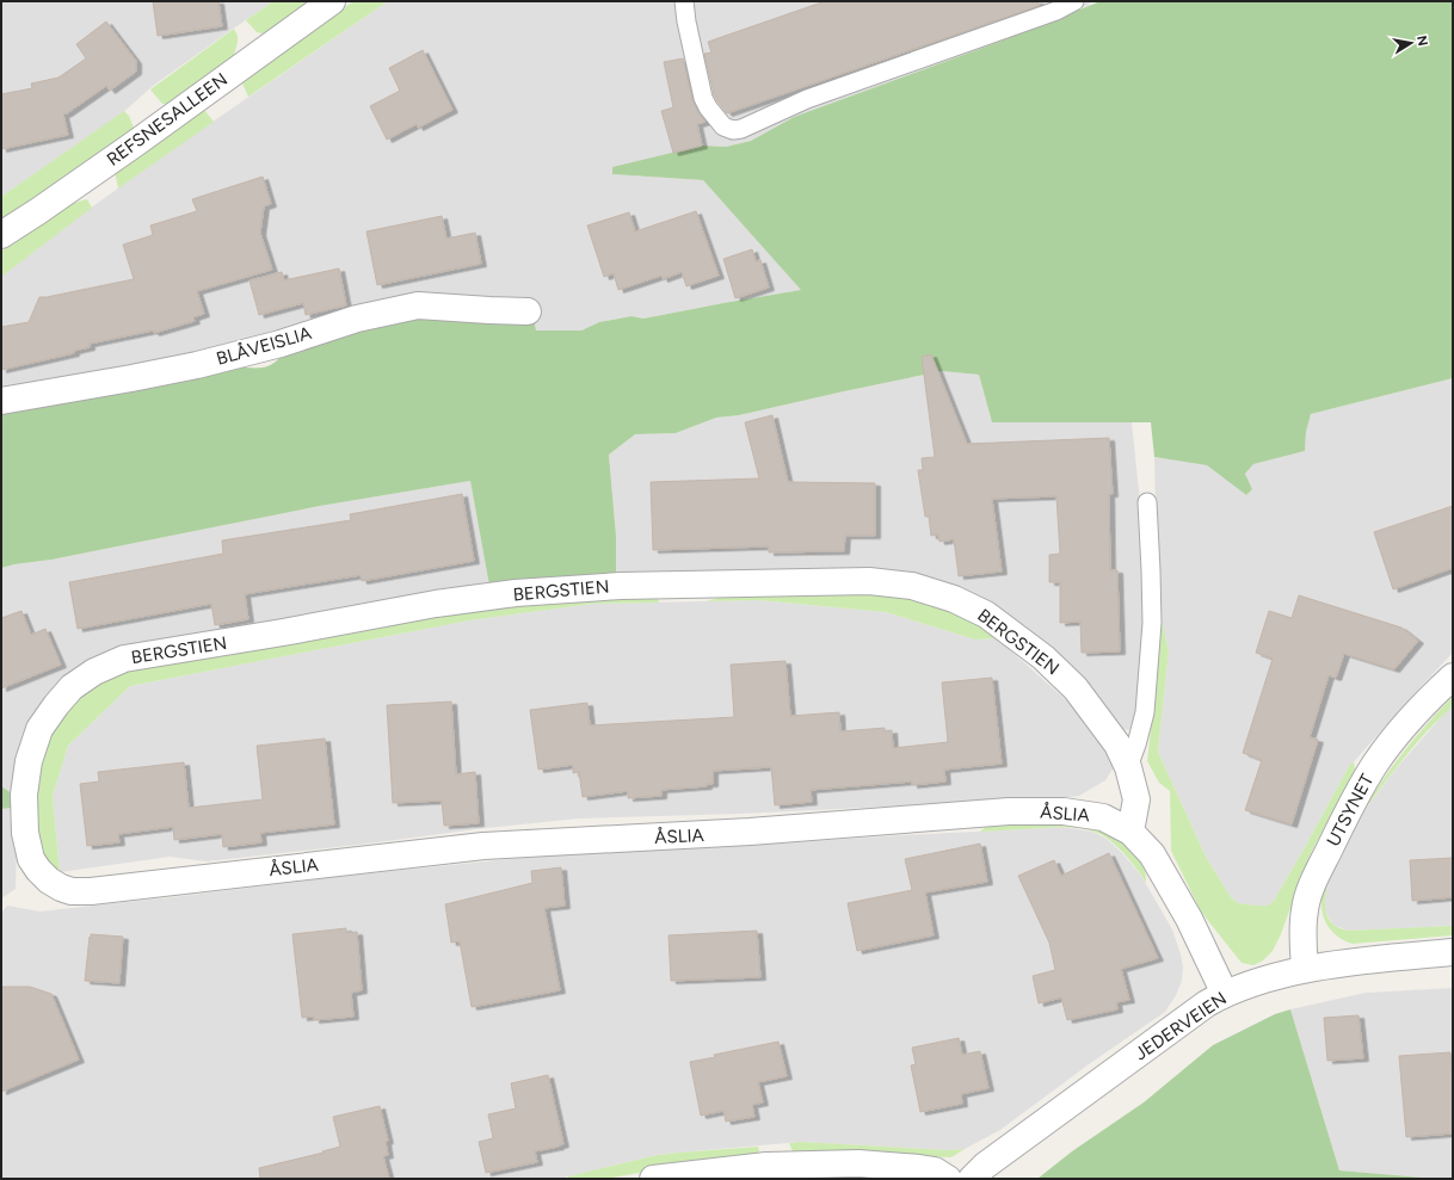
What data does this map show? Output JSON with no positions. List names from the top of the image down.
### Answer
{
  "streets": {
    "street": [
      "REFSNESALLEEN",
      "BLÅVEISLIA",
      "BERGSTIEN",
      "UTSYNET",
      "ÅSLIA",
      "JEDERVEIEN"
    ]
  },
  "crossings": [
    ["BERGSTIEN", "ÅSLIA"],
    ["UTSYNET", "JEDERVEIEN"],
    ["ÅSLIA", "JEDERVEIEN"]
  ],
  "north": "right"
}
